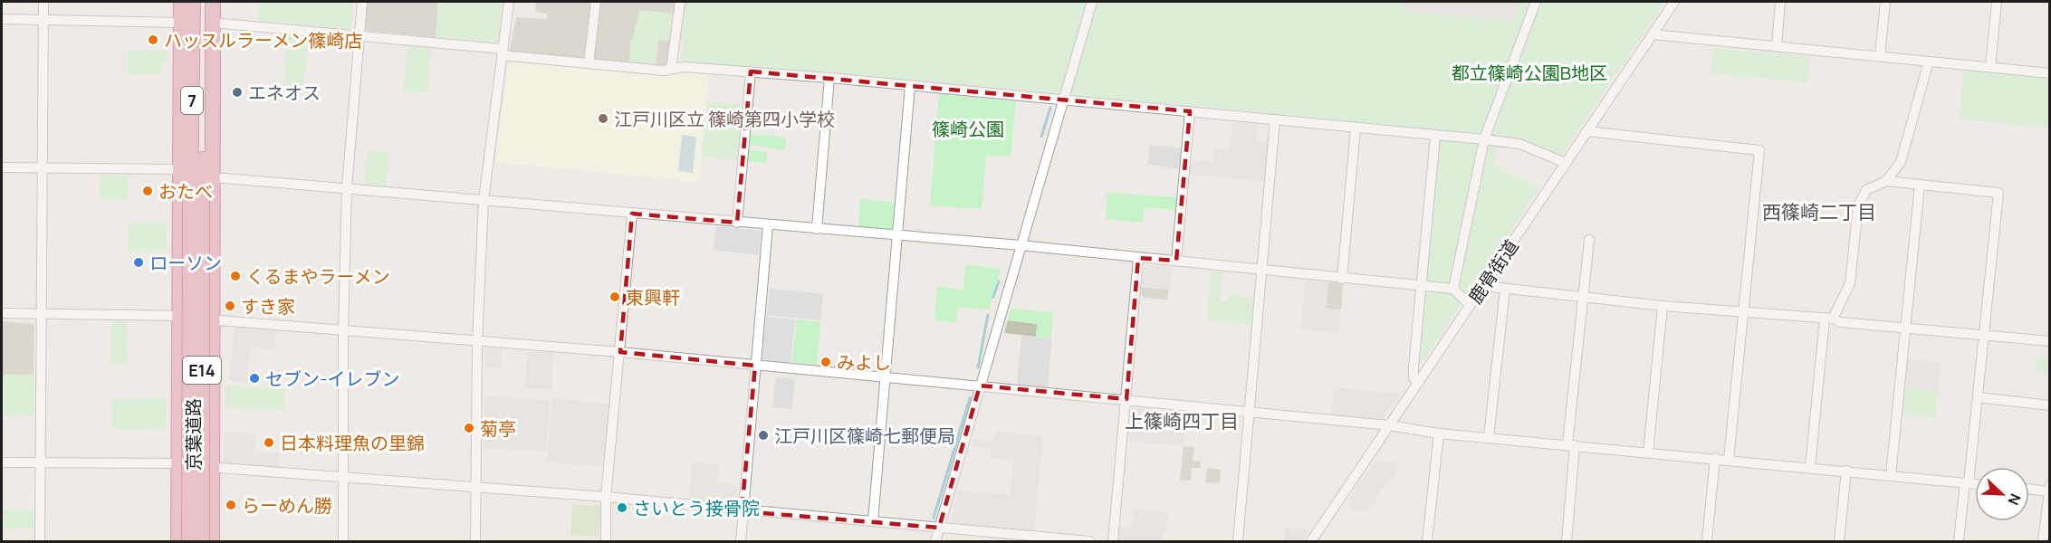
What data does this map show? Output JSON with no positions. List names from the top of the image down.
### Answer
{
  "streets": {
    "highway": ["7", "E14", "京葉道路"],
    "street": ["鹿骨街道"]
  },
  "crossings": [
    ["7", "京葉道路"]
  ],
  "districts": ["西篠崎二丁目", "上篠崎四丁目"],
  "parks": ["都立篠崎公園B地区", "篠崎公園"],
  "places": [
    "ハッスルラーメン篠崎店",
    "エネオス",
    "江戸川区立 篠崎第四小学校",
    "おたべ",
    "ローソン",
    "くるまやラーメン",
    "東興軒",
    "すき家",
    "みよし",
    "セブン-イレブン",
    "菊亭",
    "江戸川区篠崎七郵便局",
    "日本料理魚の里錦",
    "らーめん勝",
    "さいとう接骨院"
  ],
  "north": "bottom right"
}
